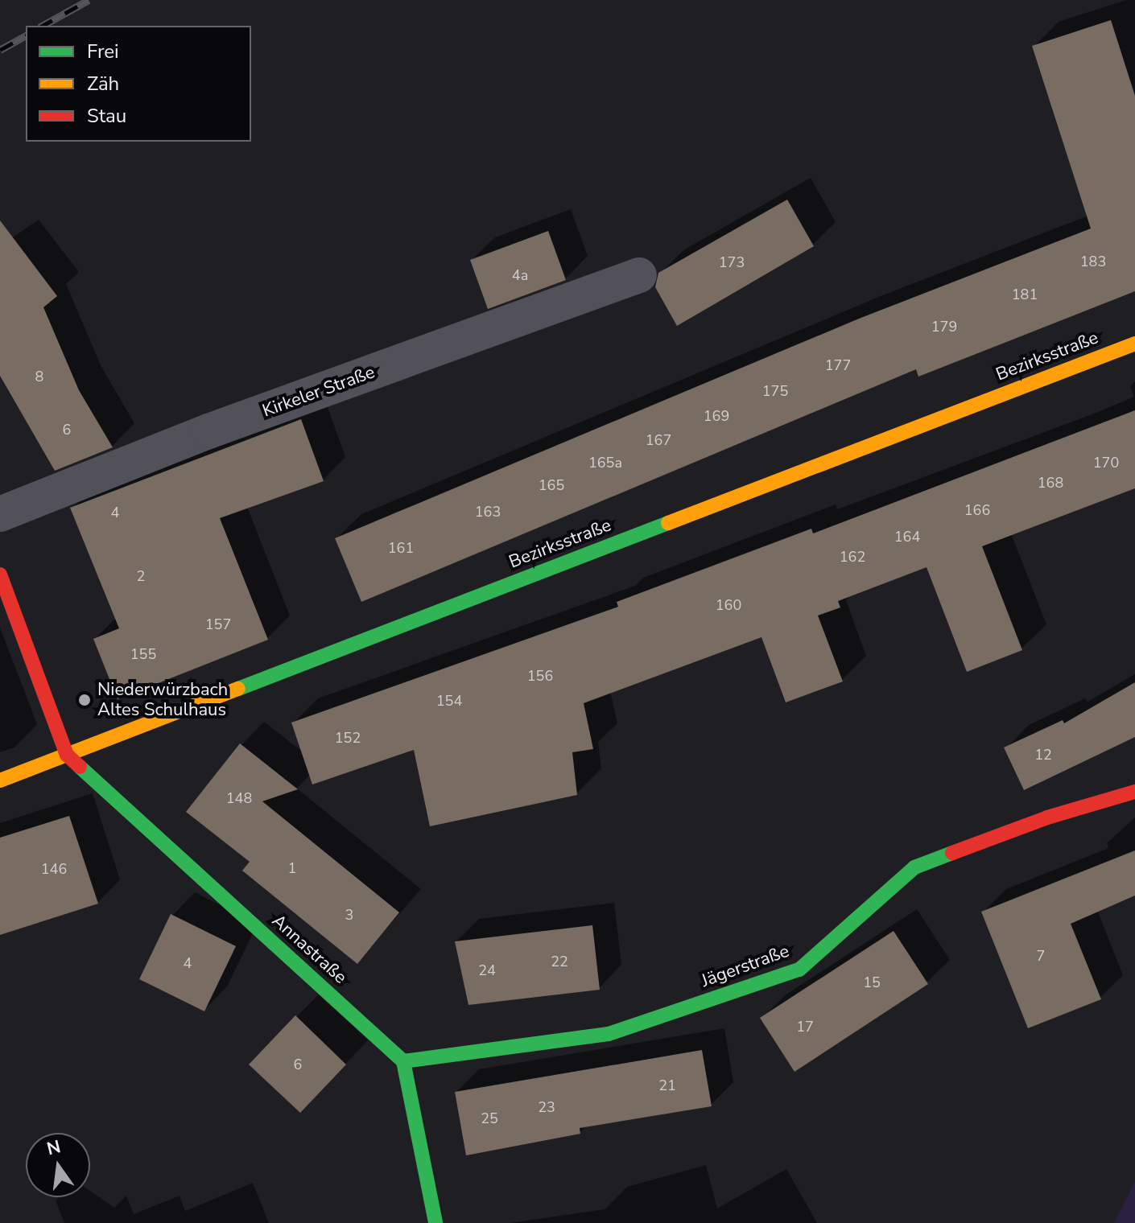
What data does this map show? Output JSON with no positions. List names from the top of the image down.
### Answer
{
  "streets": {
    "street": [
      "Bezirksstraße",
      "Kirkeler Straße",
      "Annastraße",
      "Jägerstraße"
    ]
  },
  "crossings": [
    ["Bezirksstraße", "Annastraße"],
    ["Annastraße", "Jägerstraße"]
  ],
  "places": ["Niederwürzbach Altes Schulhaus"],
  "house_numbers": [
    "183",
    "173",
    "4a",
    "181",
    "179",
    "177",
    "8",
    "175",
    "169",
    "6",
    "167",
    "165a",
    "170",
    "168",
    "165",
    "166",
    "163",
    "4",
    "164",
    "161",
    "162",
    "2",
    "160",
    "157",
    "155",
    "156",
    "154",
    "152",
    "12",
    "148",
    "1",
    "146",
    "3",
    "7",
    "22",
    "4",
    "24",
    "15",
    "17",
    "6",
    "21",
    "23",
    "25"
  ],
  "legend": ["Frei", "Zäh", "Stau"],
  "north": "top"
}
